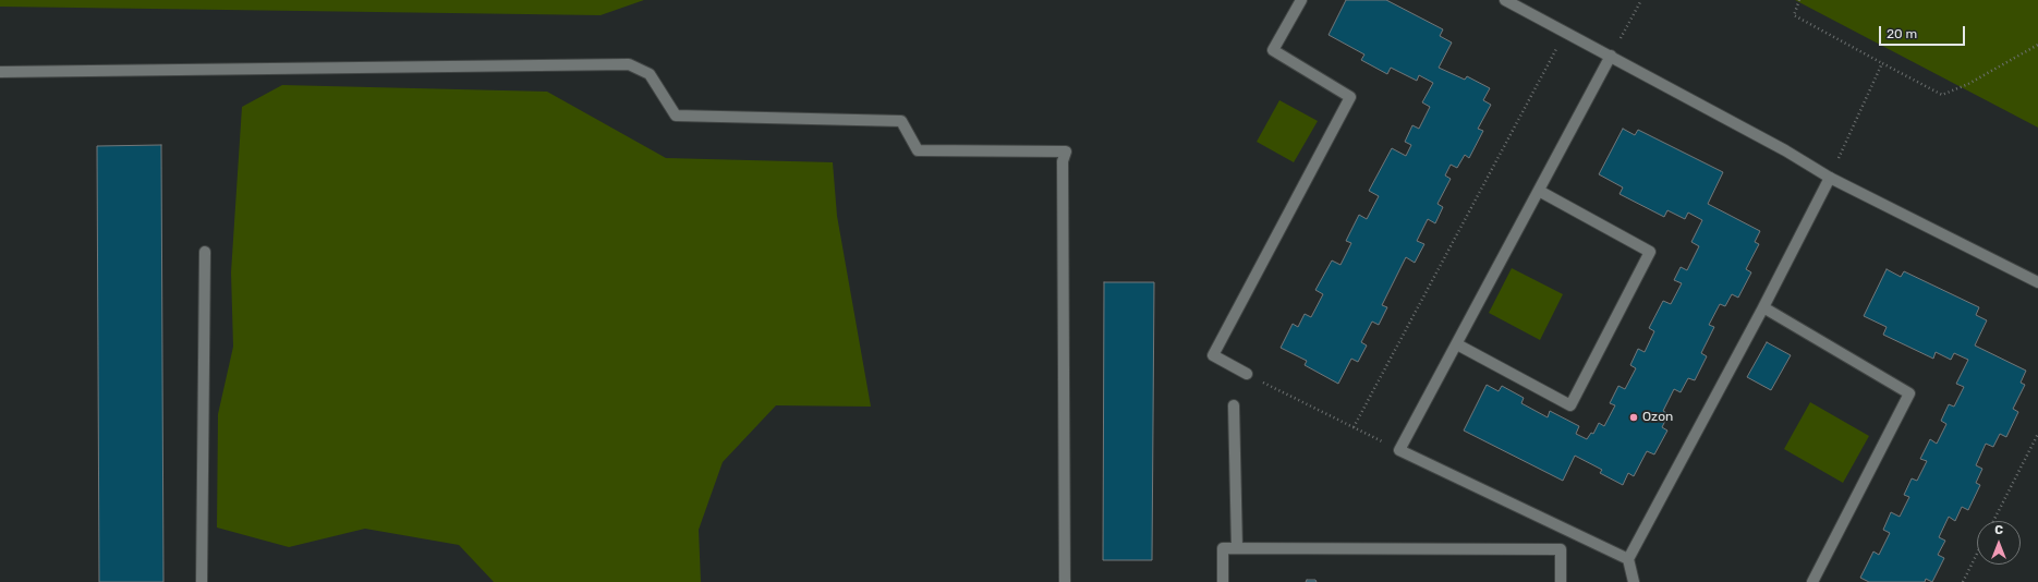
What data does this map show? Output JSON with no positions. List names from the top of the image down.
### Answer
{
  "places": ["Ozon"],
  "scale_bar": "20 m",
  "north": "top"
}
